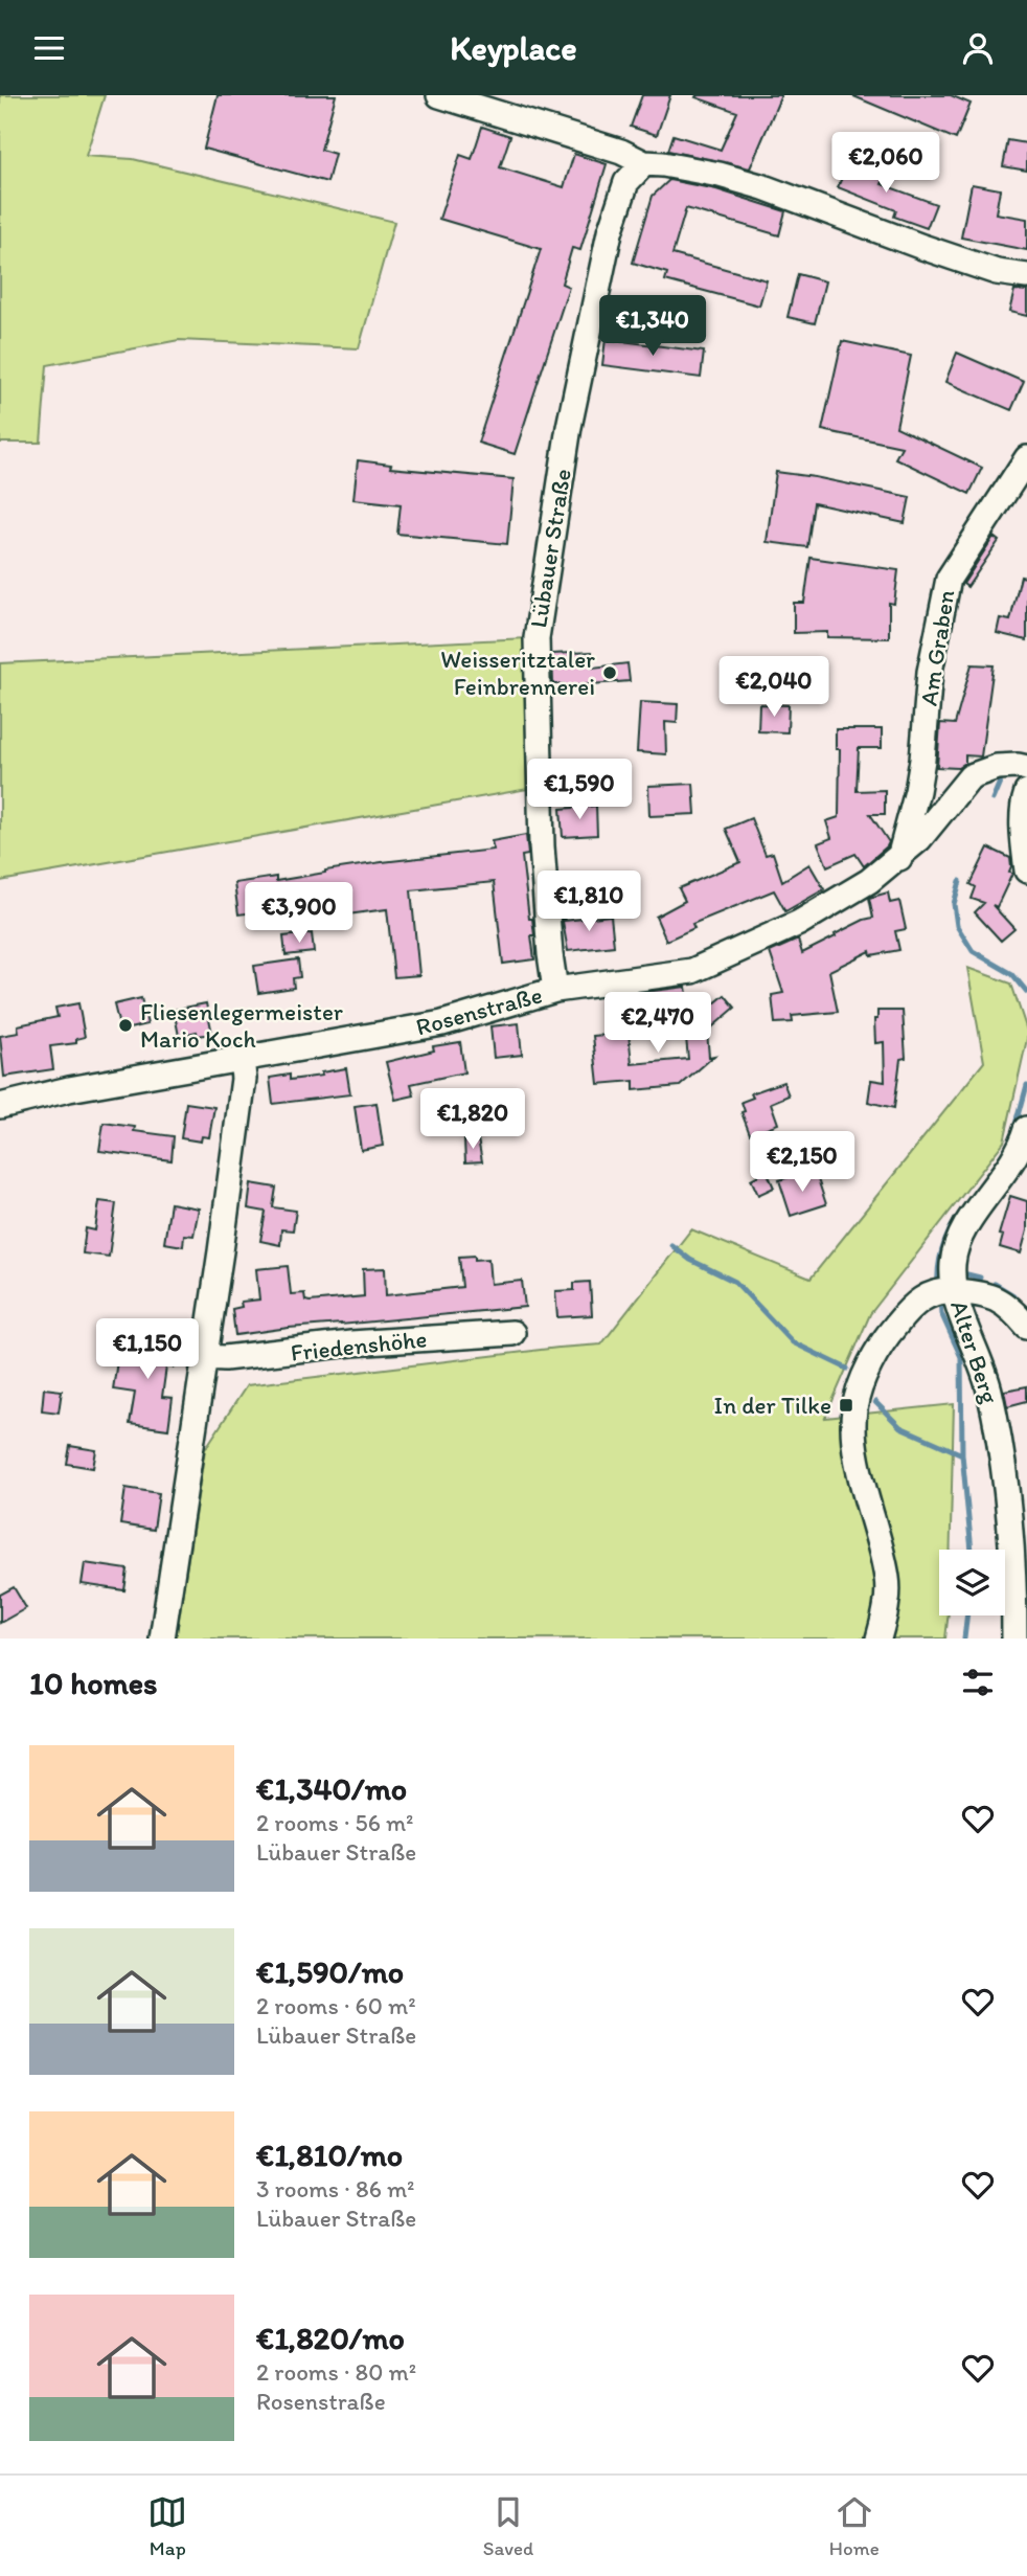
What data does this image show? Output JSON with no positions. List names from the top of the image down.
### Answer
{
  "streets": {
    "street": [
      "Lübauer Straße",
      "Am Graben",
      "Rosenstraße",
      "Friedenshöhe",
      "Alter Berg"
    ]
  },
  "crossings": [
    ["Lübauer Straße", "Rosenstraße"],
    ["Am Graben", "Rosenstraße"]
  ],
  "places": {
    "other": ["Weisseritztaler Feinbrennerei", "Fliesenlegermeister Mario Koch"],
    "transit": ["In der Tilke"]
  },
  "page": {
    "header": "Keyplace",
    "price": [
      "€2,060",
      "€1,340",
      "€2,040",
      "€1,590",
      "€1,810",
      "€3,900",
      "€2,470",
      "€1,820",
      "€2,150",
      "€1,150"
    ],
    "heading": "10 homes",
    "list": [
      {
        "name": "€1,340/mo",
        "note": "2 rooms · 56 m² · Lübauer Straße"
      },
      {
        "name": "€1,590/mo",
        "note": "2 rooms · 60 m² · Lübauer Straße"
      },
      {
        "name": "€1,810/mo",
        "note": "3 rooms · 86 m² · Lübauer Straße"
      },
      {
        "name": "€1,820/mo",
        "note": "2 rooms · 80 m² · Rosenstraße"
      }
    ],
    "tabs": ["Map", "Saved", "Home"]
  }
}
